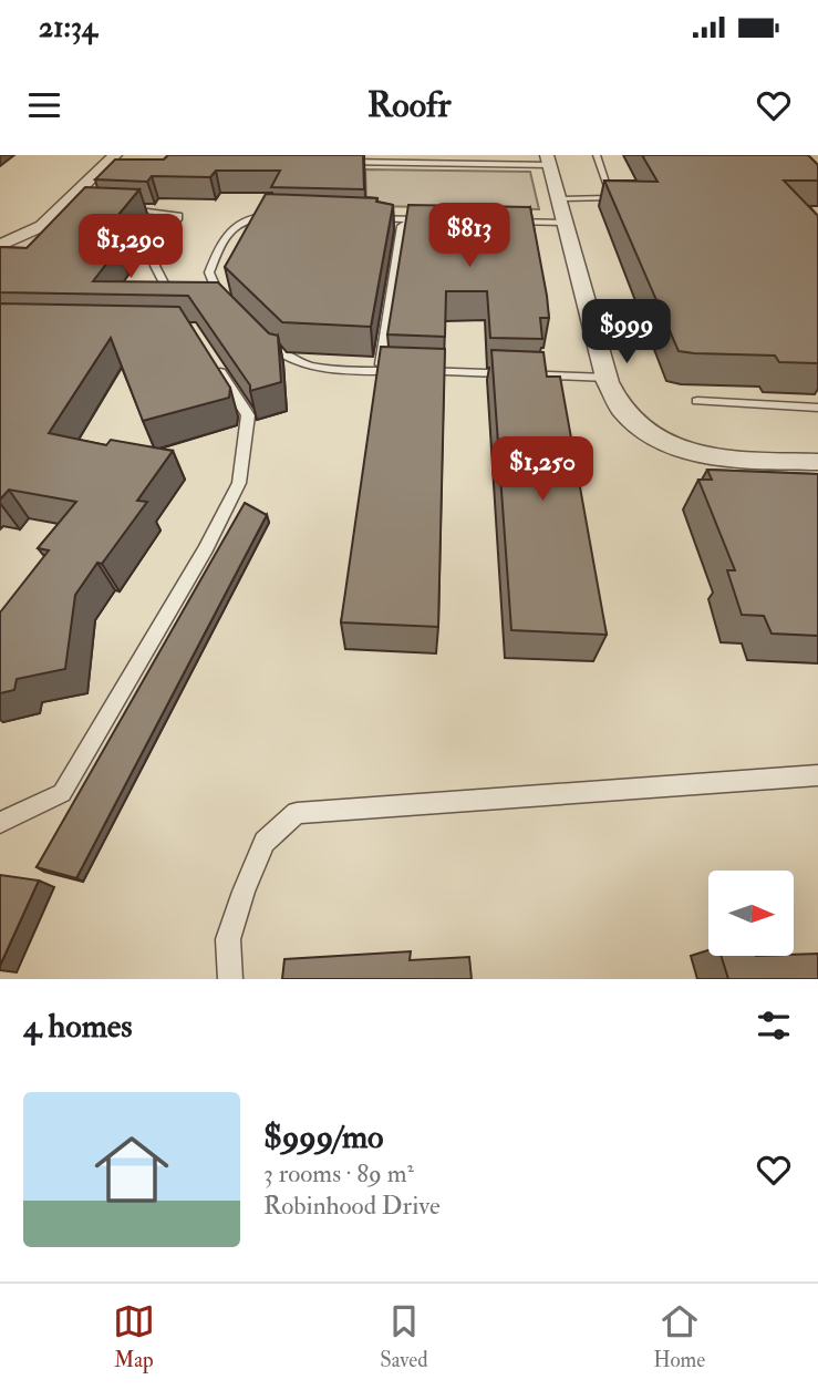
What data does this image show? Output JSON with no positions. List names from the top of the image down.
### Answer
{
  "north": "right",
  "page": {
    "status": "21:34",
    "header": "Roofr",
    "price": [
      "$813",
      "$1,290",
      "$999",
      "$1,250"
    ],
    "heading": "4 homes",
    "list": [
      {
        "name": "$999/mo",
        "note": "3 rooms · 89 m² · Robinhood Drive"
      }
    ],
    "tabs": ["Map", "Saved", "Home"]
  }
}
